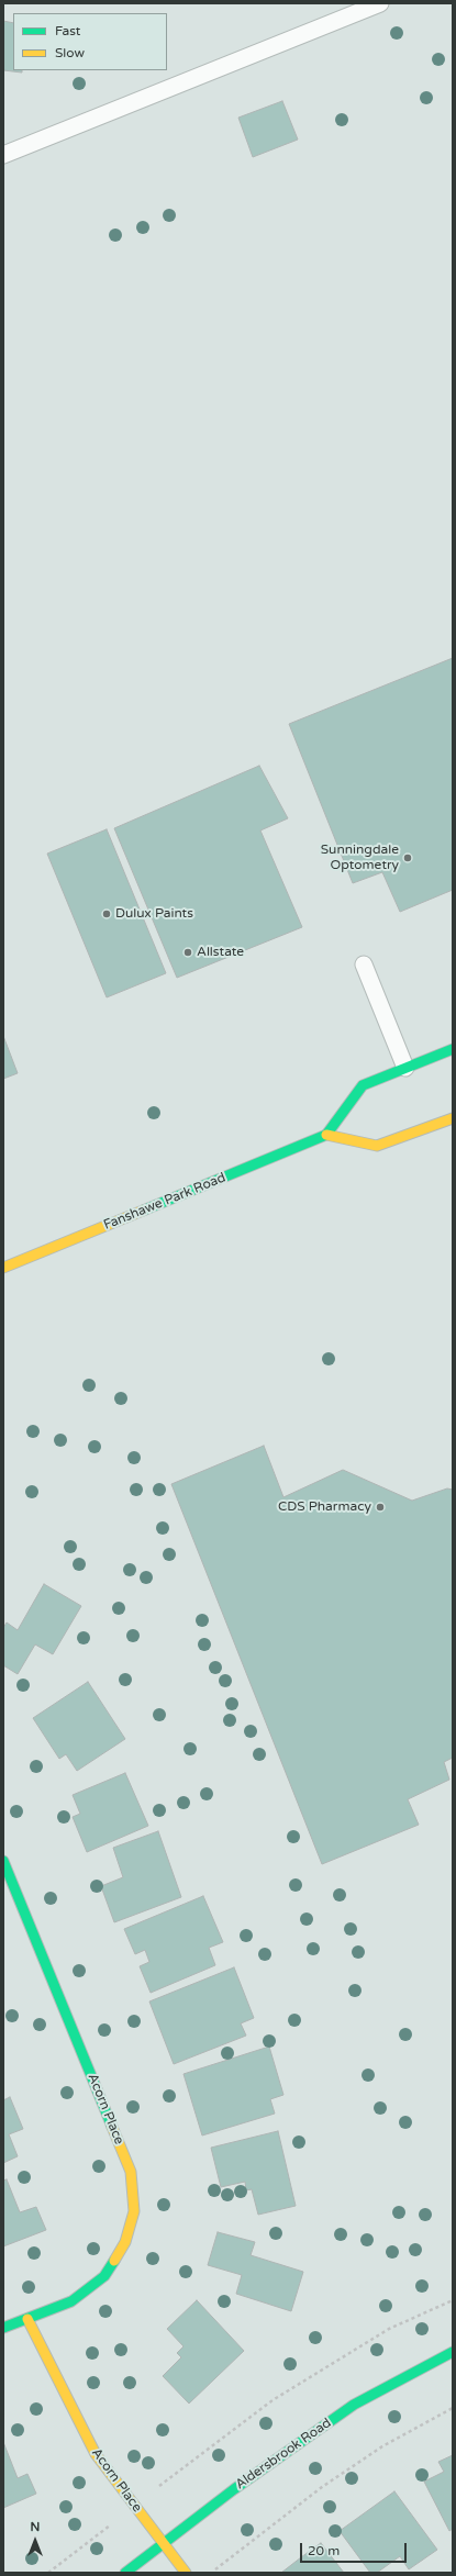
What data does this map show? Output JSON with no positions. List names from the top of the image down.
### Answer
{
  "streets": {
    "street": ["Fanshawe Park Road", "Acorn Place", "Aldersbrook Road"]
  },
  "crossings": [
    ["Acorn Place", "Aldersbrook Road"]
  ],
  "places": [
    "Sunningdale Optometry",
    "Dulux Paints",
    "Allstate",
    "CDS Pharmacy"
  ],
  "legend": ["Fast", "Slow"],
  "scale_bar": "20 m",
  "north": "top"
}
